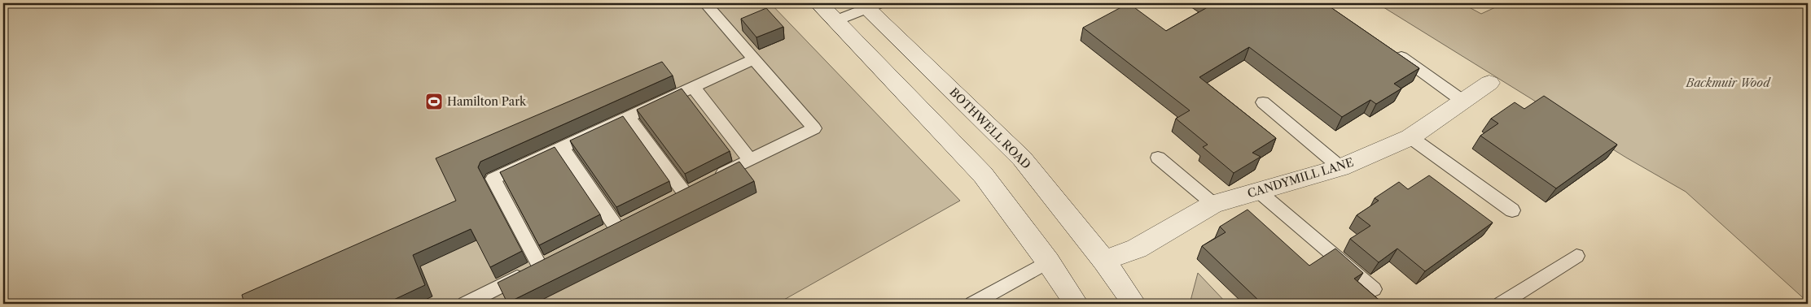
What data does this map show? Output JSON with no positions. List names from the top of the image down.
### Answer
{
  "streets": {
    "main road": ["BOTHWELL ROAD", "CANDYMILL LANE"]
  },
  "crossings": [
    ["BOTHWELL ROAD", "CANDYMILL LANE"]
  ],
  "parks": ["Backmuir Wood"],
  "places": {
    "sports": ["Hamilton Park"]
  }
}
